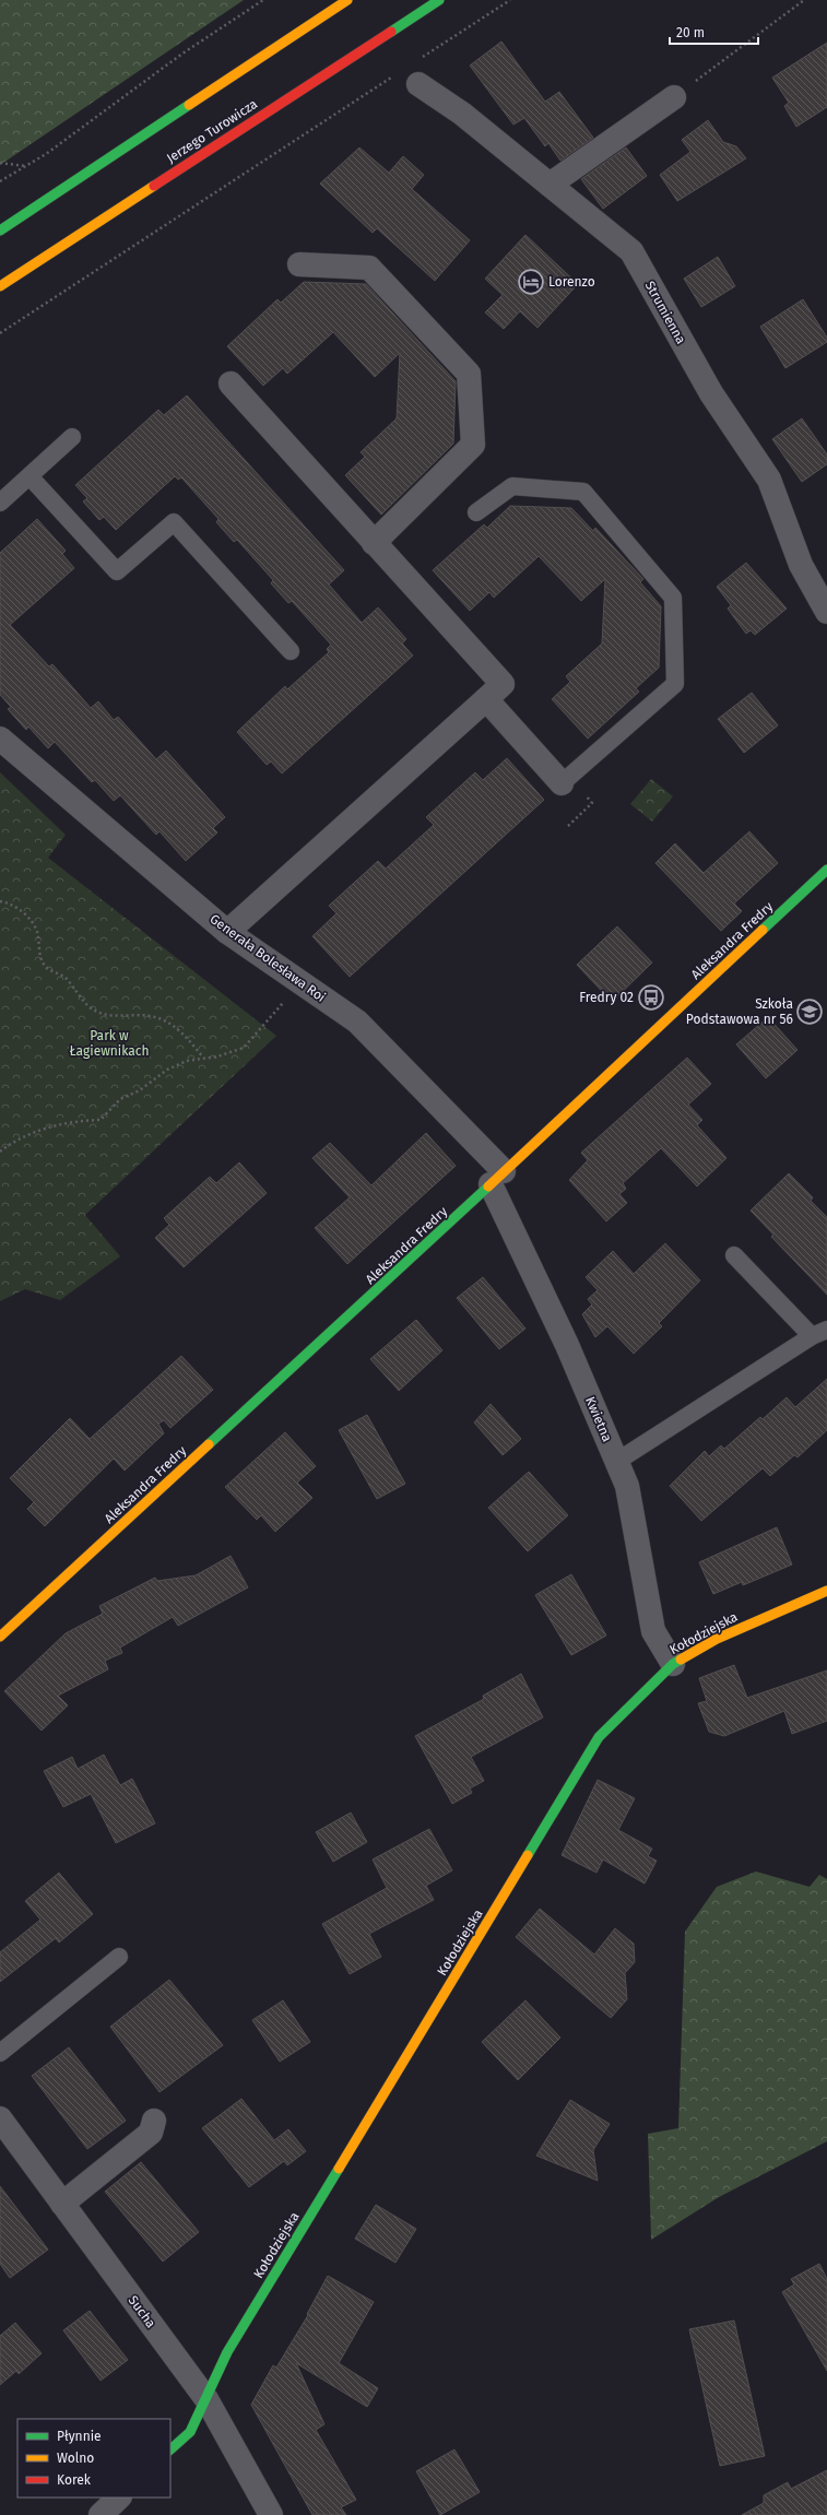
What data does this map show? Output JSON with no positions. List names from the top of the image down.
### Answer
{
  "streets": {
    "street": [
      "Jerzego Turowicza",
      "Strumienna",
      "Aleksandra Fredry",
      "Generała Bolesława Roi",
      "Kwietna",
      "Kołodziejska",
      "Sucha"
    ]
  },
  "crossings": [
    ["Aleksandra Fredry", "Generała Bolesława Roi"],
    ["Aleksandra Fredry", "Kwietna"],
    ["Generała Bolesława Roi", "Kwietna"],
    ["Kwietna", "Kołodziejska"],
    ["Kołodziejska", "Sucha"]
  ],
  "parks": ["Park w Łagiewnikach"],
  "places": {
    "hotel": ["Lorenzo"],
    "bus stop": ["Fredry 02"],
    "school or university": ["Szkoła Podstawowa nr 56"]
  },
  "legend": ["Płynnie", "Wolno", "Korek"],
  "scale_bar": "20 m"
}
